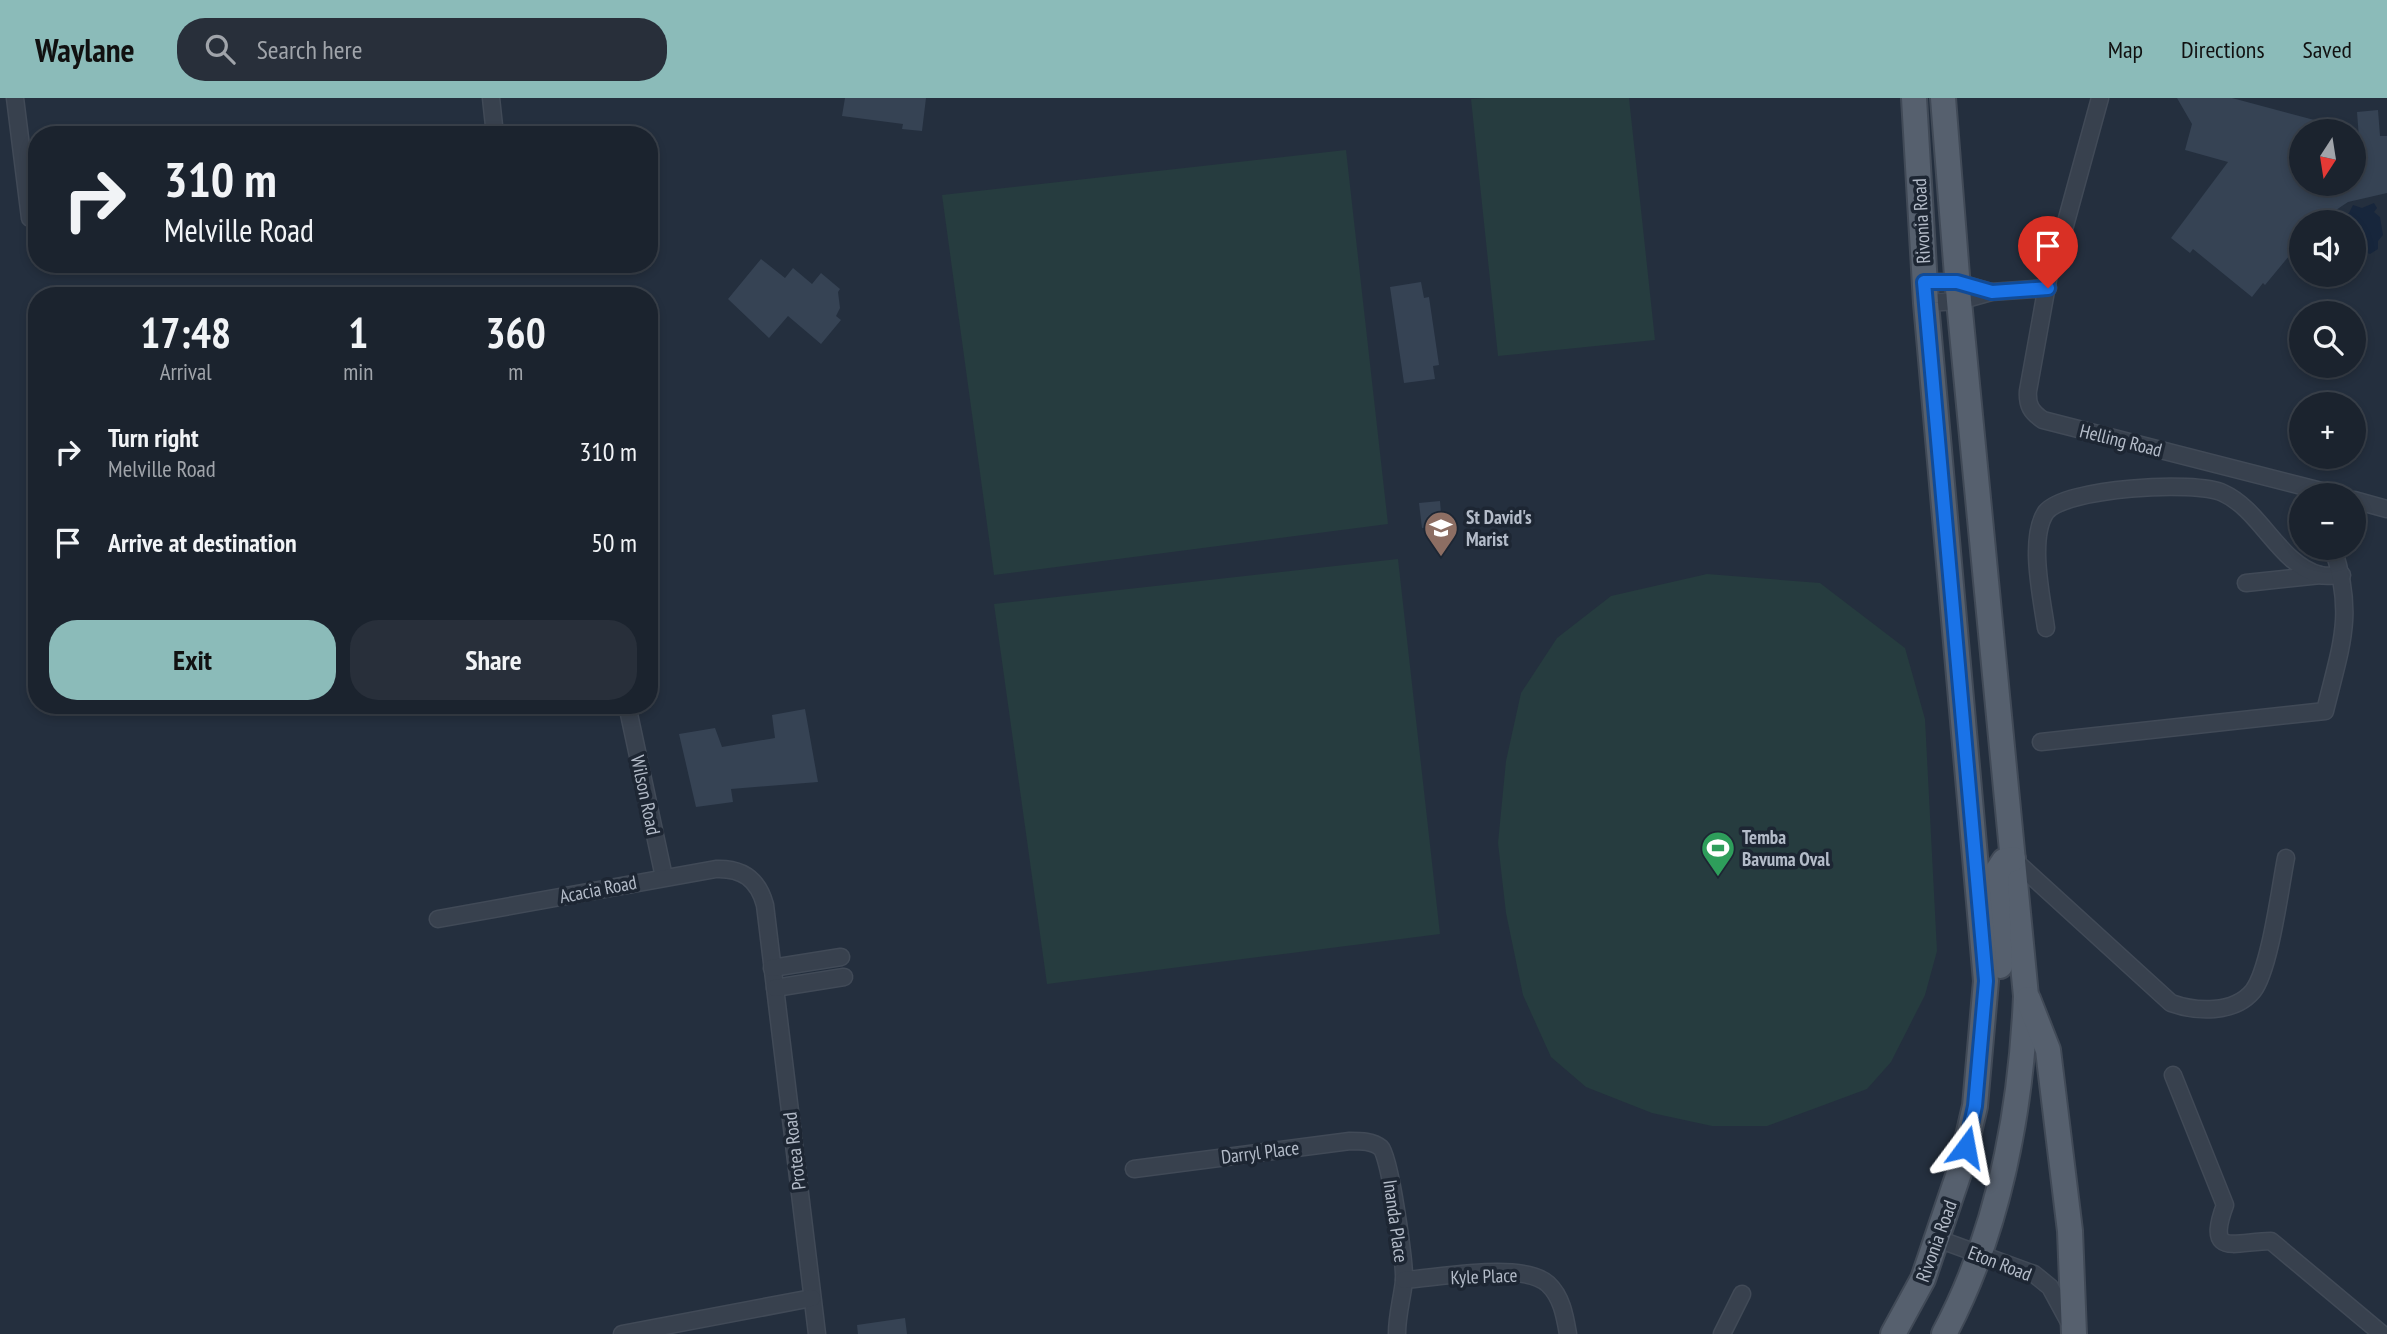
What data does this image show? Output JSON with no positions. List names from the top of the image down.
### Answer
{
  "streets": {
    "main road": ["Rivonia Road"],
    "street": [
      "Helling Road",
      "Wilson Road",
      "Acacia Road",
      "Protea Road",
      "Darryl Place",
      "Inanda Place",
      "Eton Road",
      "Kyle Place"
    ]
  },
  "crossings": [
    ["Rivonia Road", "Eton Road"],
    ["Wilson Road", "Acacia Road"],
    ["Acacia Road", "Protea Road"],
    ["Darryl Place", "Inanda Place"],
    ["Inanda Place", "Kyle Place"]
  ],
  "places": {
    "school or university": ["St David's Marist"],
    "sports": ["Temba Bavuma Oval"]
  },
  "north": "bottom",
  "page": {
    "header": "Waylane",
    "search": "Search here",
    "nav": ["Map", "Directions", "Saved"],
    "map_buttons": ["+", "−"],
    "turn": ["310 m", "Melville Road"],
    "eta": [
      "17:48",
      "Arrival",
      "1",
      "min",
      "360",
      "m"
    ],
    "list": [
      {
        "name": "Turn right",
        "note": "Melville Road",
        "value": "310 m"
      },
      {
        "name": "Arrive at destination",
        "value": "50 m"
      }
    ],
    "buttons": ["Exit", "Share"]
  }
}
